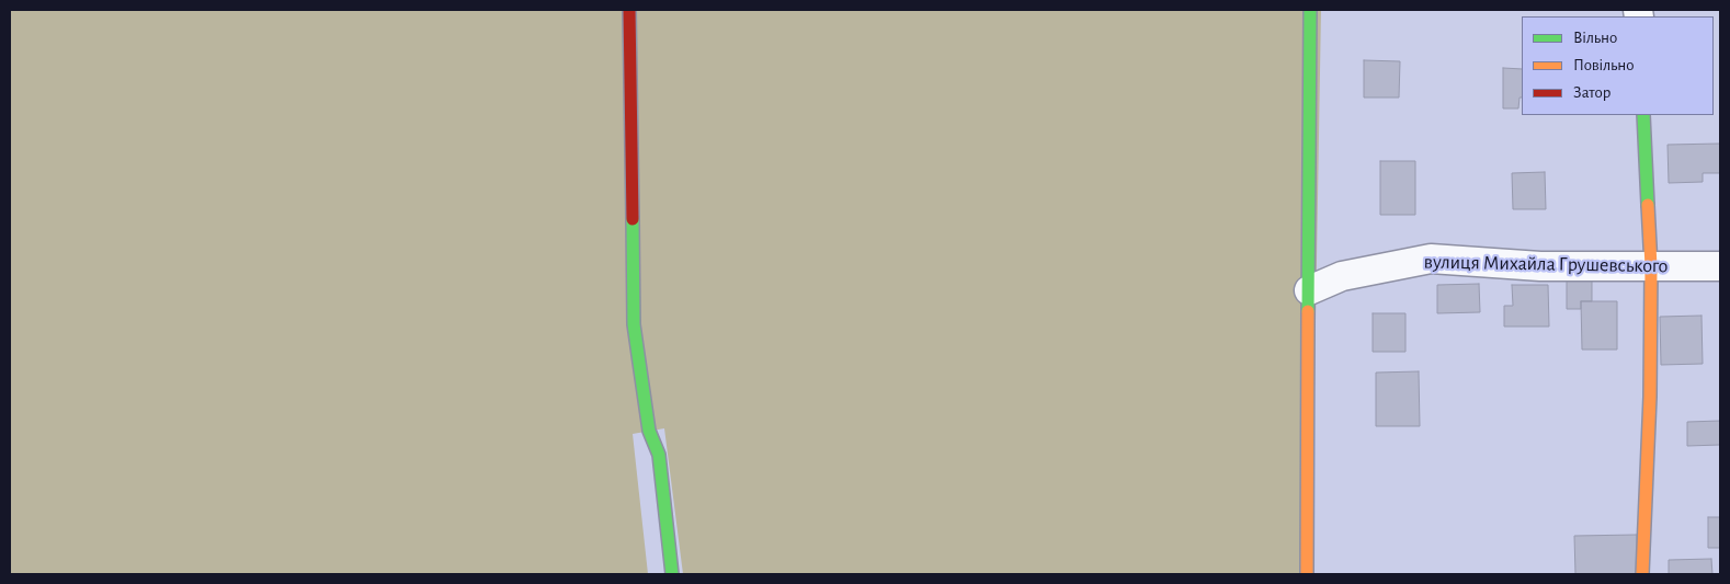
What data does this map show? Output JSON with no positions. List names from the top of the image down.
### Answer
{
  "streets": {
    "street": ["вулиця Михайла Грушевського"]
  },
  "legend": ["Вільно", "Повільно", "Затор"]
}
